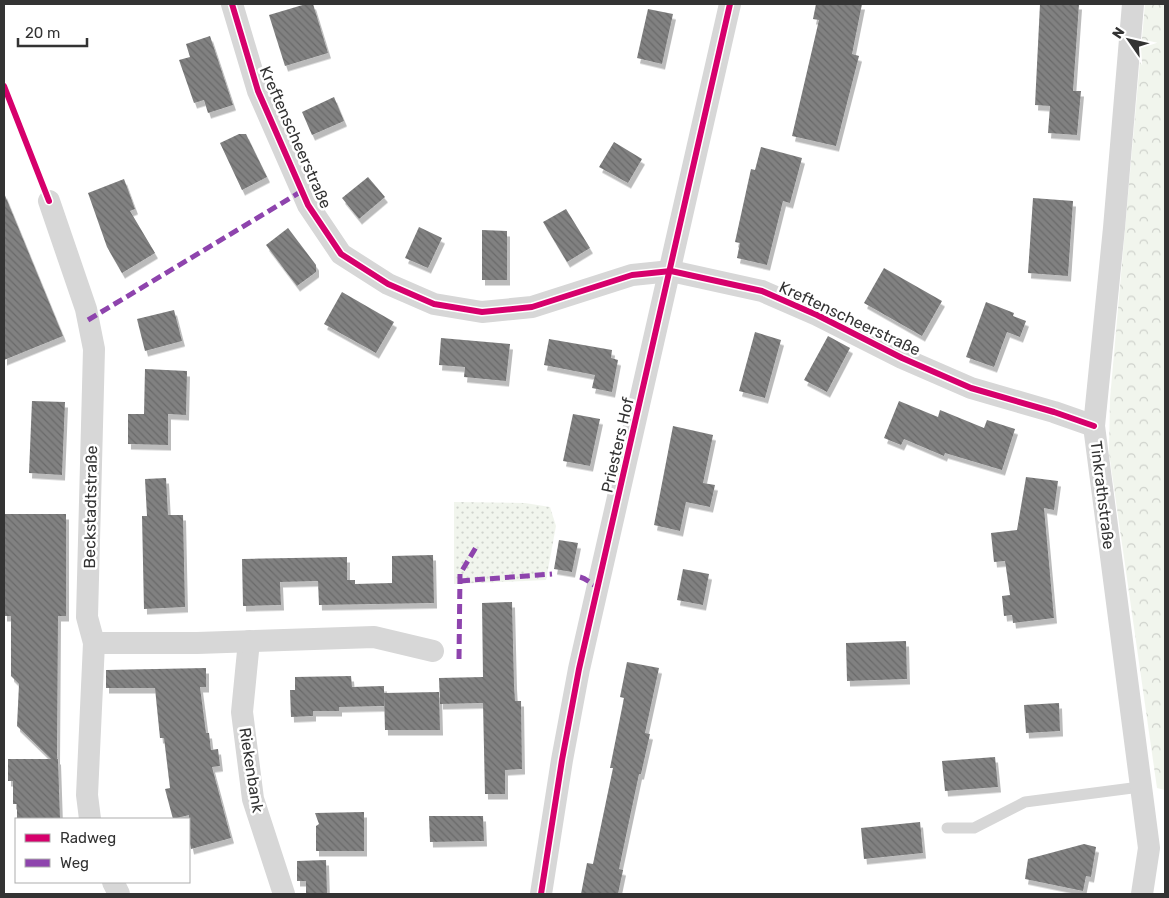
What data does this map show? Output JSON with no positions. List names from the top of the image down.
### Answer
{
  "streets": {
    "street": [
      "Kreftenscheerstraße",
      "Priesters Hof",
      "Tinkrathstraße",
      "Beckstadtstraße",
      "Riekenbank"
    ]
  },
  "crossings": [
    ["Kreftenscheerstraße", "Priesters Hof"],
    ["Kreftenscheerstraße", "Tinkrathstraße"]
  ],
  "legend": ["Radweg", "Weg"],
  "scale_bar": "20 m",
  "north": "top left"
}
